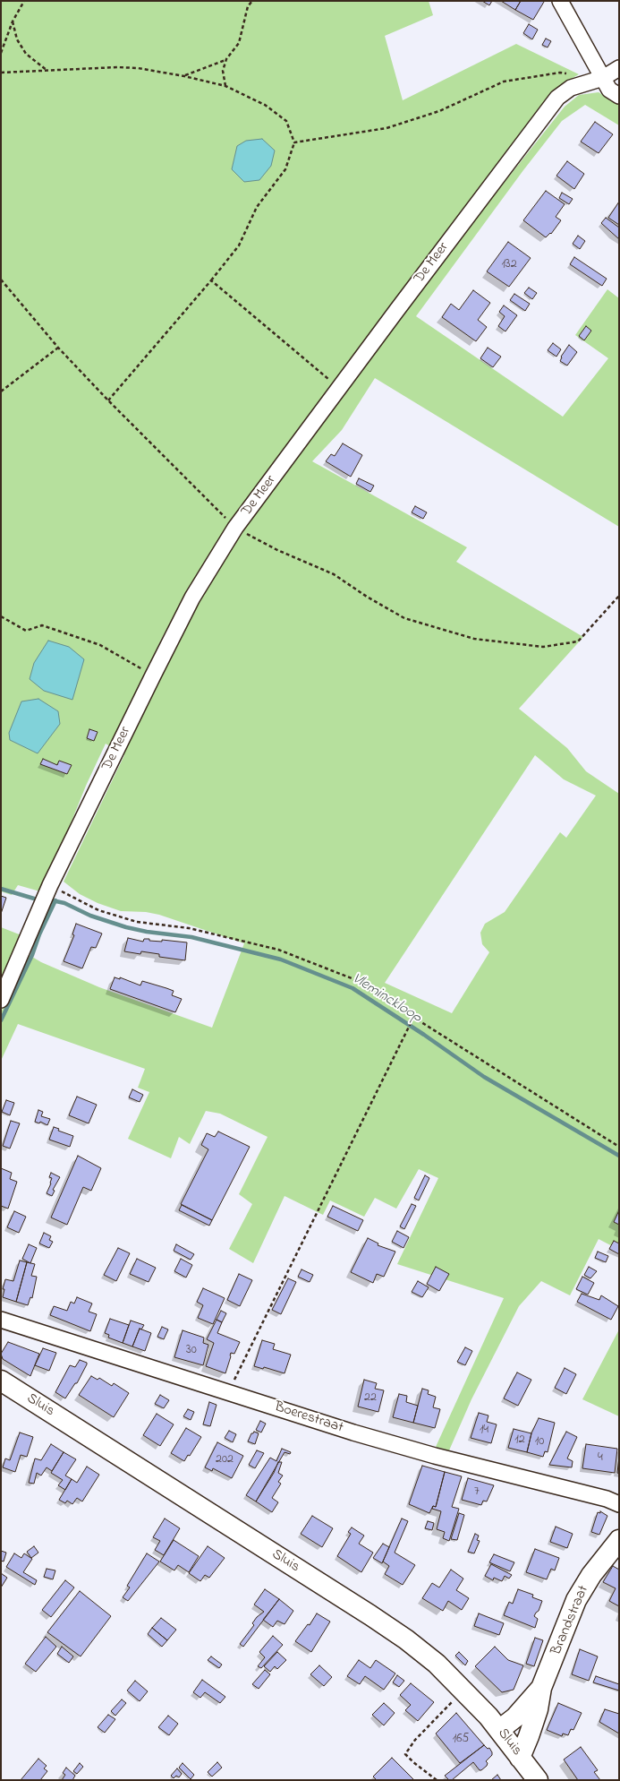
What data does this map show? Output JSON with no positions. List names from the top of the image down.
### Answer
{
  "streets": {
    "street": [
      "De Meer",
      "Sluis",
      "Boerestraat",
      "Brandstraat"
    ]
  },
  "crossings": [
    ["Sluis", "Brandstraat"]
  ],
  "water": ["Vleminckloop"],
  "house_numbers": [
    "132",
    "30",
    "22",
    "14",
    "12",
    "10",
    "4",
    "202",
    "7",
    "165"
  ]
}
